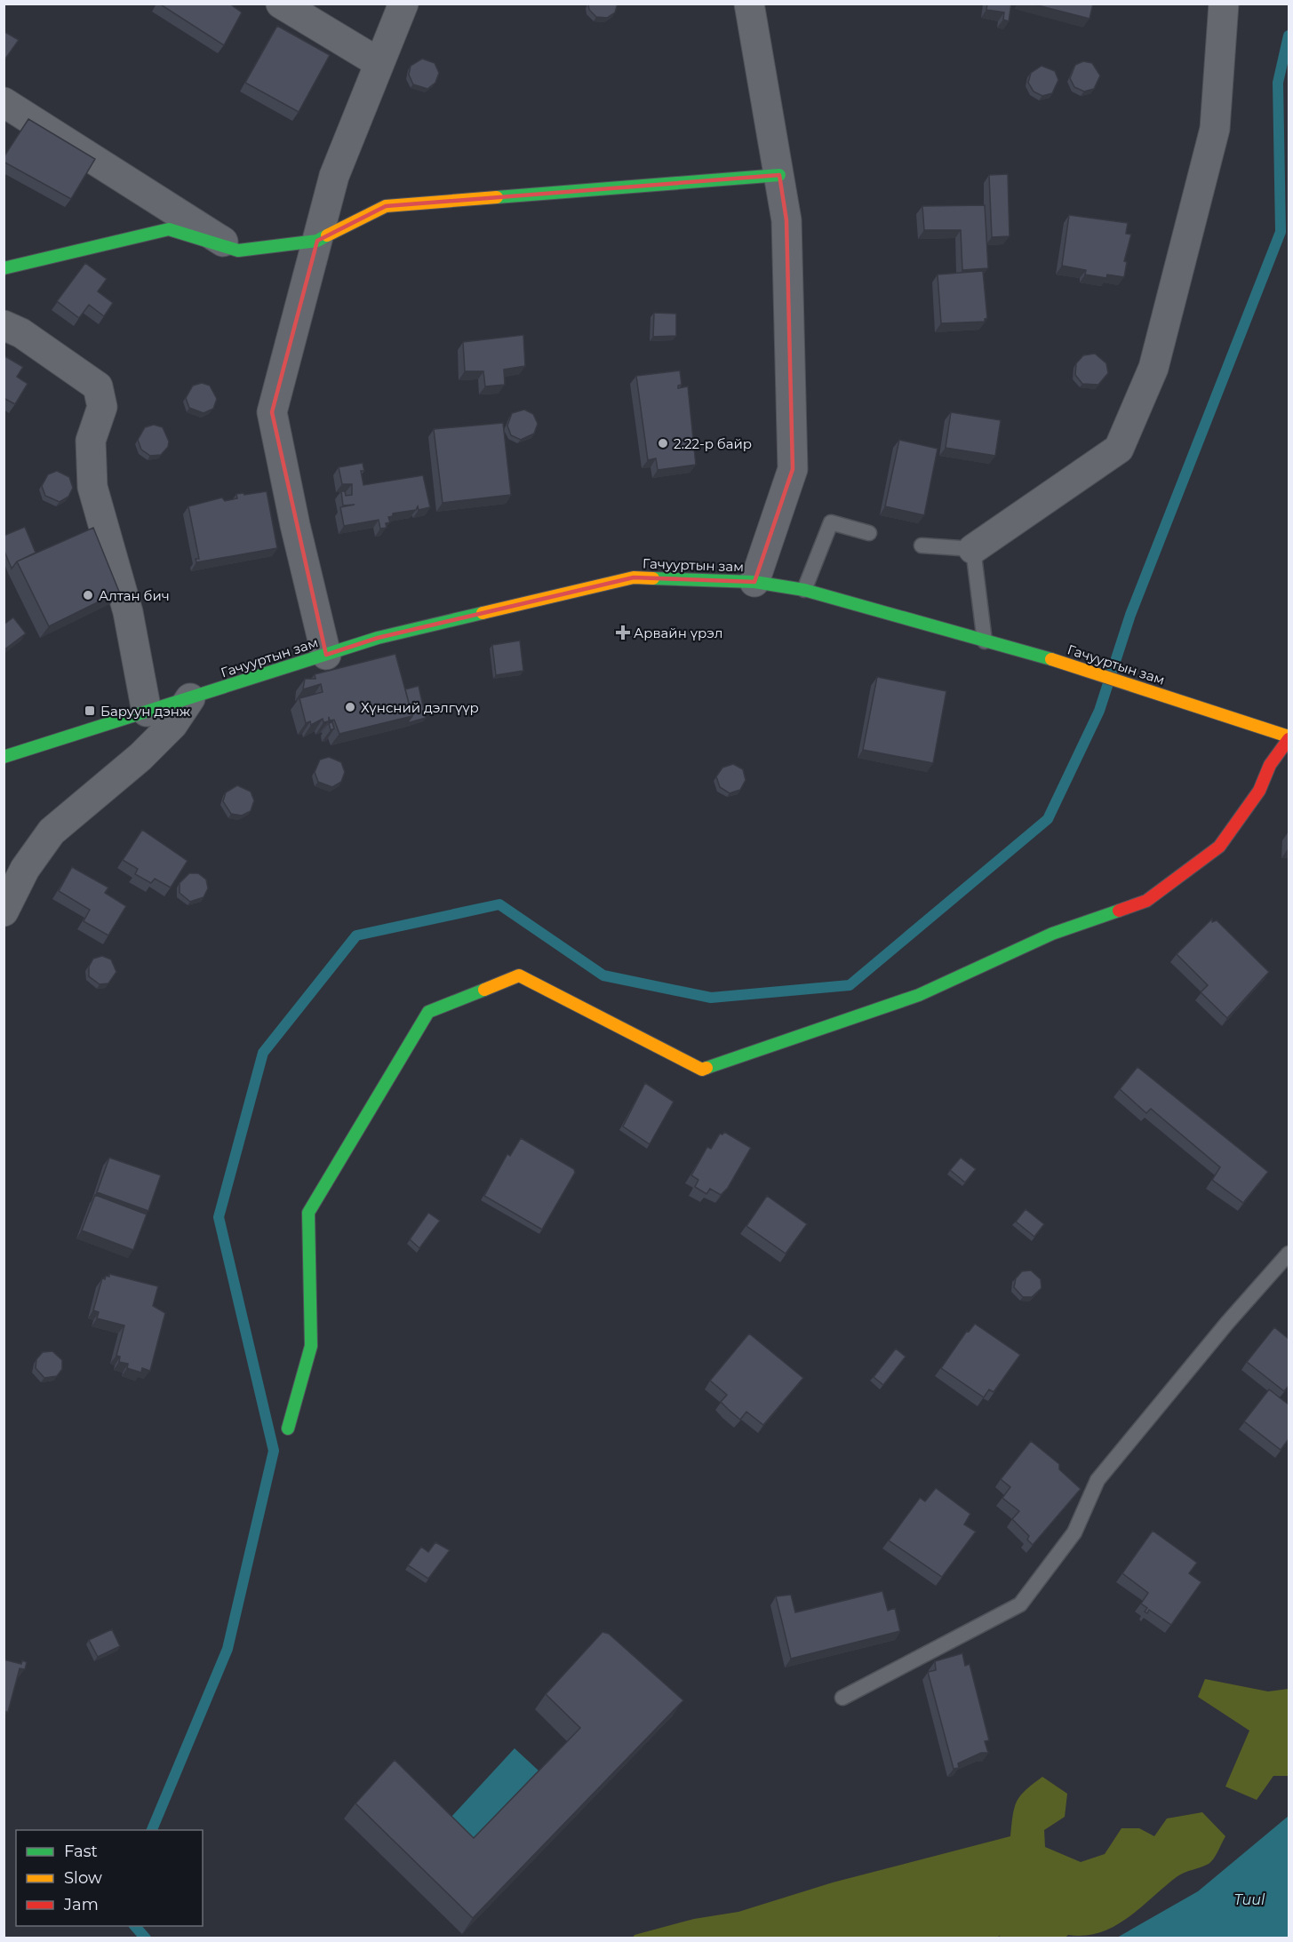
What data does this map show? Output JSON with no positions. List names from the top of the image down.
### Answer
{
  "streets": {
    "street": ["Гачууртын зам"]
  },
  "water": ["Tuul"],
  "places": {
    "other": ["2.22-р байр", "Алтан бич", "Хүнсний дэлгүүр"],
    "health": ["Арвайн үрэл"],
    "transit": ["Баруун дэнж"]
  },
  "legend": ["Fast", "Slow", "Jam"]
}
